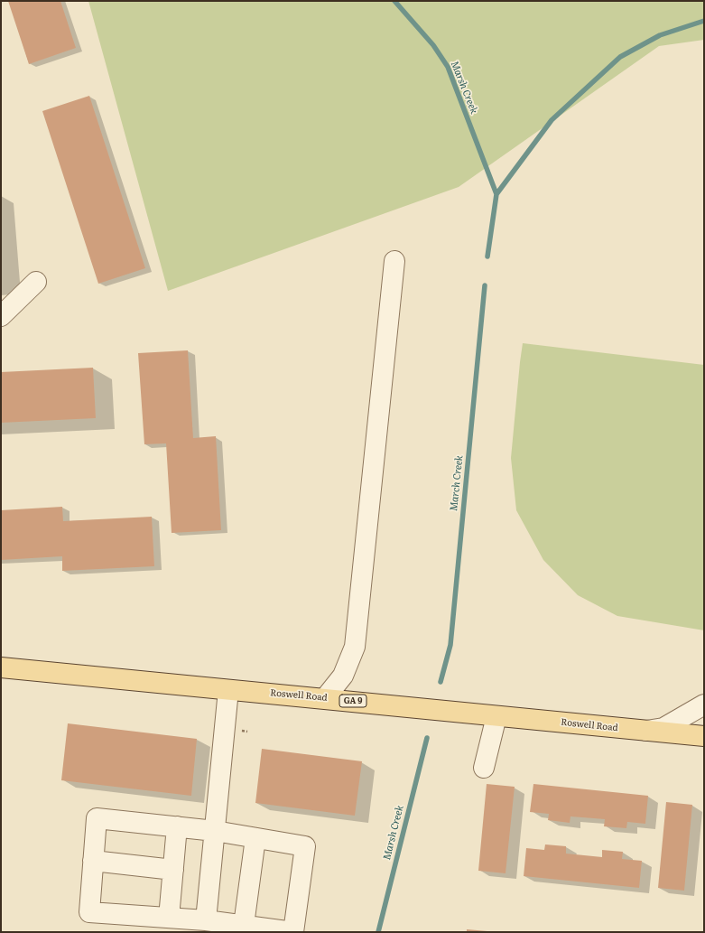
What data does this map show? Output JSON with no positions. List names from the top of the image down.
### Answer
{
  "streets": {
    "main road": ["Roswell Road", "GA 9"]
  },
  "water": ["Marsh Creek", "March Creek"]
}
